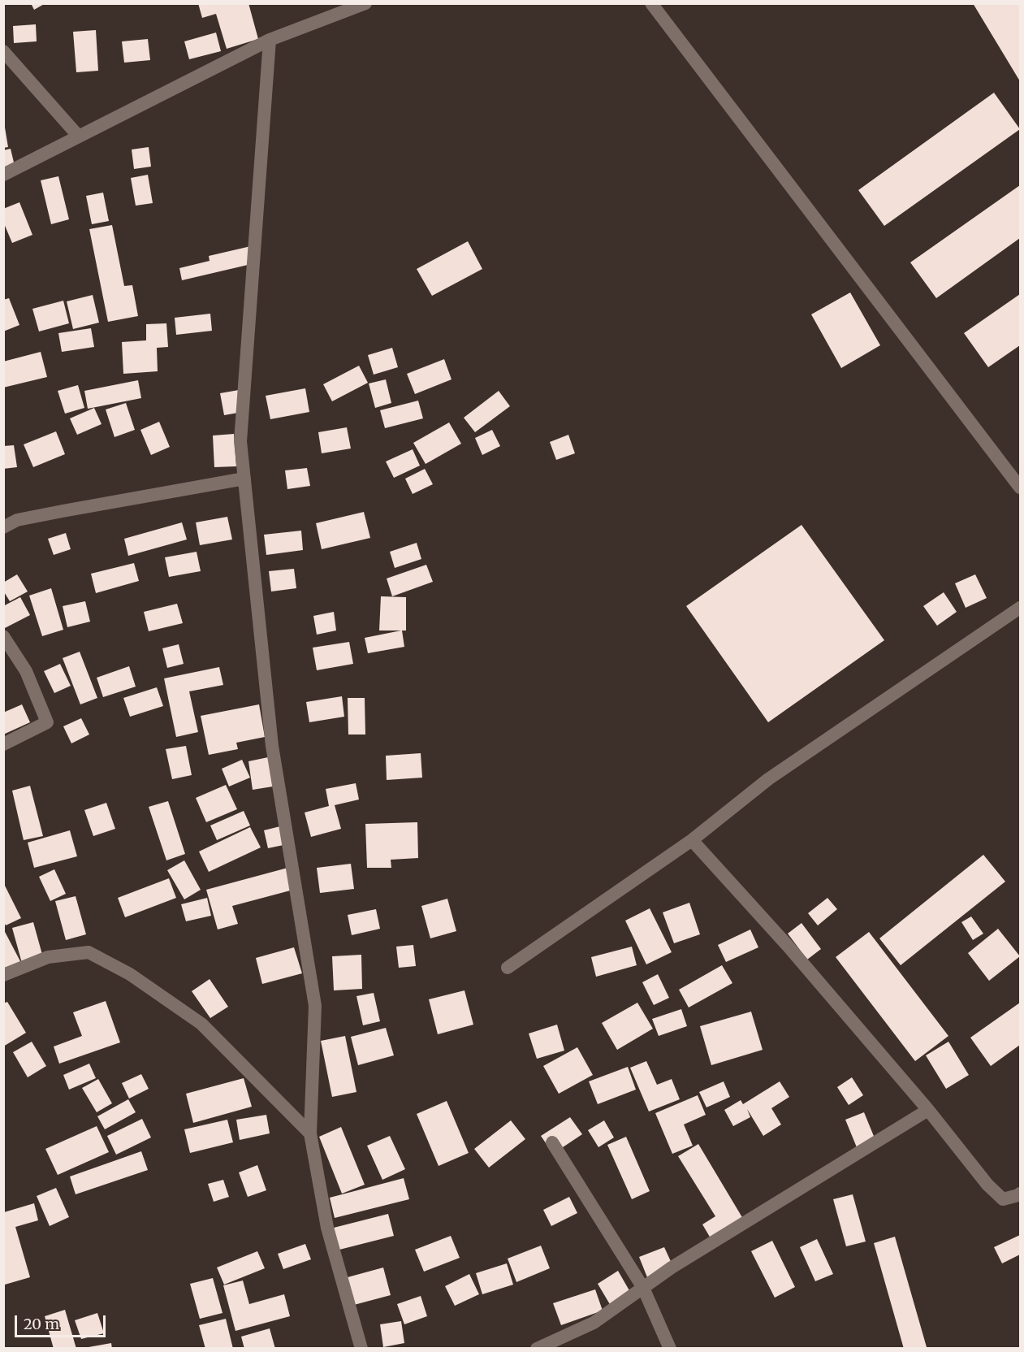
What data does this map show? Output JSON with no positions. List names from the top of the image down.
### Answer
{
  "scale_bar": "20 m"
}
